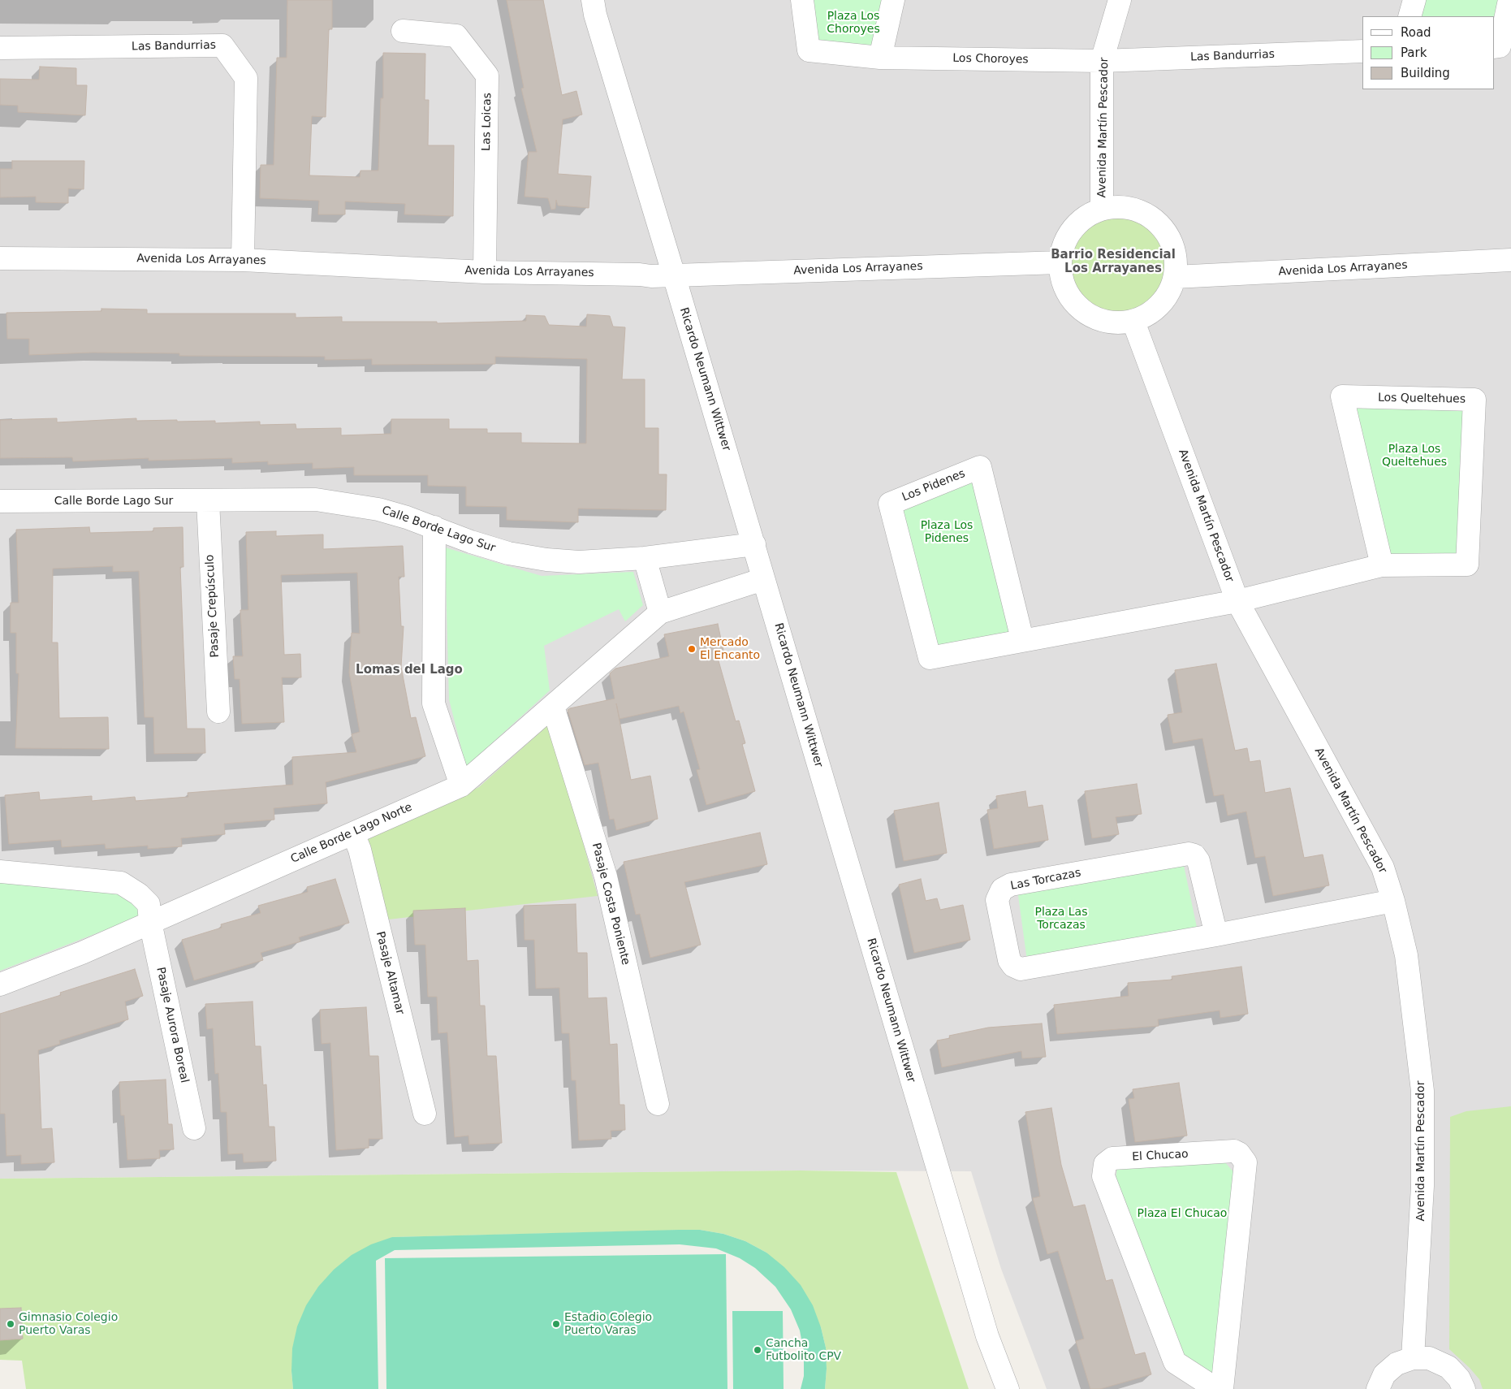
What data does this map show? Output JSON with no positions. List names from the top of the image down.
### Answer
{
  "streets": {
    "street": [
      "Las Bandurrias",
      "Los Choroyes",
      "Las Loicas",
      "Avenida Martín Pescador",
      "Avenida Los Arrayanes",
      "Ricardo Neumann Wittwer",
      "Los Queltehues",
      "Los Pidenes",
      "Calle Borde Lago Sur",
      "Pasaje Crepúsculo",
      "Calle Borde Lago Norte",
      "Las Torcazas",
      "Pasaje Costa Poniente",
      "Pasaje Altamar",
      "Pasaje Aurora Boreal",
      "El Chucao"
    ]
  },
  "crossings": [
    ["Las Bandurrias", "Los Choroyes"],
    ["Las Bandurrias", "Avenida Martín Pescador"],
    ["Las Bandurrias", "Avenida Los Arrayanes"],
    ["Los Choroyes", "Avenida Martín Pescador"],
    ["Las Loicas", "Avenida Los Arrayanes"],
    ["Avenida Martín Pescador", "Avenida Los Arrayanes"],
    ["Avenida Martín Pescador", "Los Queltehues"],
    ["Avenida Martín Pescador", "Los Pidenes"],
    ["Avenida Martín Pescador", "Las Torcazas"],
    ["Avenida Los Arrayanes", "Ricardo Neumann Wittwer"],
    ["Ricardo Neumann Wittwer", "Calle Borde Lago Sur"],
    ["Ricardo Neumann Wittwer", "Calle Borde Lago Norte"],
    ["Los Queltehues", "Los Pidenes"],
    ["Calle Borde Lago Sur", "Pasaje Crepúsculo"],
    ["Calle Borde Lago Norte", "Pasaje Costa Poniente"],
    ["Calle Borde Lago Norte", "Pasaje Altamar"],
    ["Calle Borde Lago Norte", "Pasaje Aurora Boreal"]
  ],
  "districts": ["Barrio Residencial Los Arrayanes", "Lomas del Lago"],
  "parks": [
    "Plaza Los Choroyes",
    "Plaza Los Queltehues",
    "Plaza Los Pidenes",
    "Plaza Las Torcazas",
    "Plaza El Chucao"
  ],
  "places": [
    "Mercado El Encanto",
    "Gimnasio Colegio Puerto Varas",
    "Estadio Colegio Puerto Varas",
    "Cancha Futbolito CPV"
  ],
  "legend": ["Road", "Park", "Building"]
}
